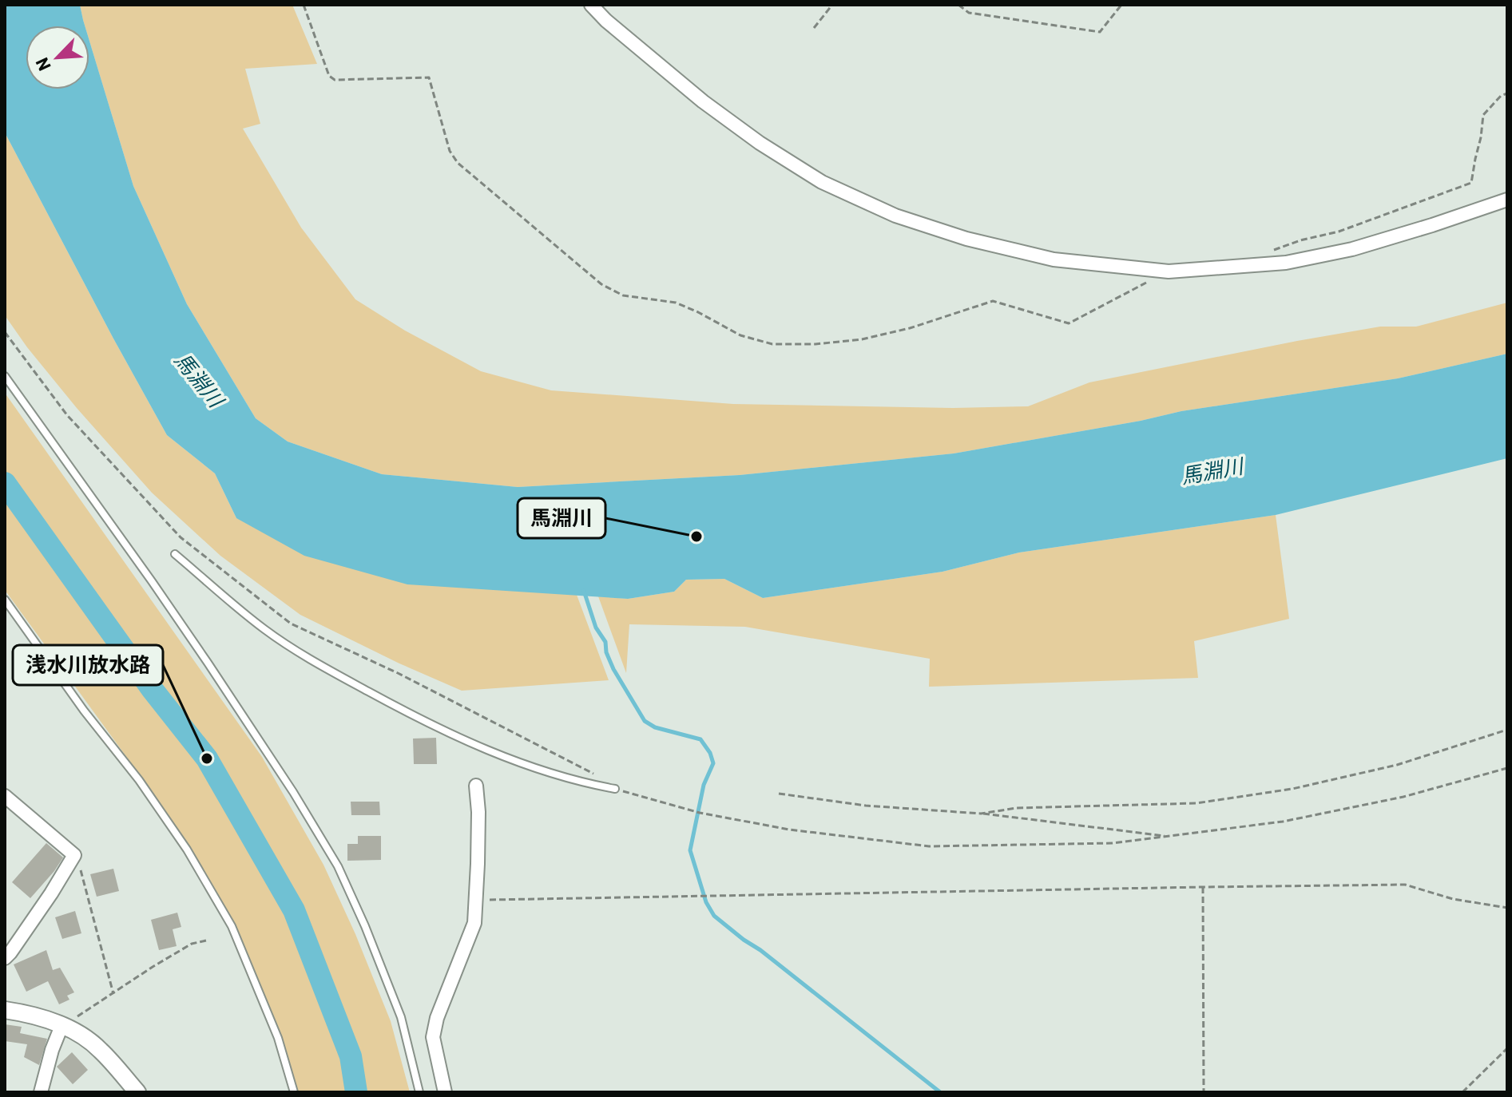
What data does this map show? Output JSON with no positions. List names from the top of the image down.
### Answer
{
  "water": ["馬淵川"],
  "places": ["馬淵川", "浅水川放水路"],
  "north": "bottom left"
}
